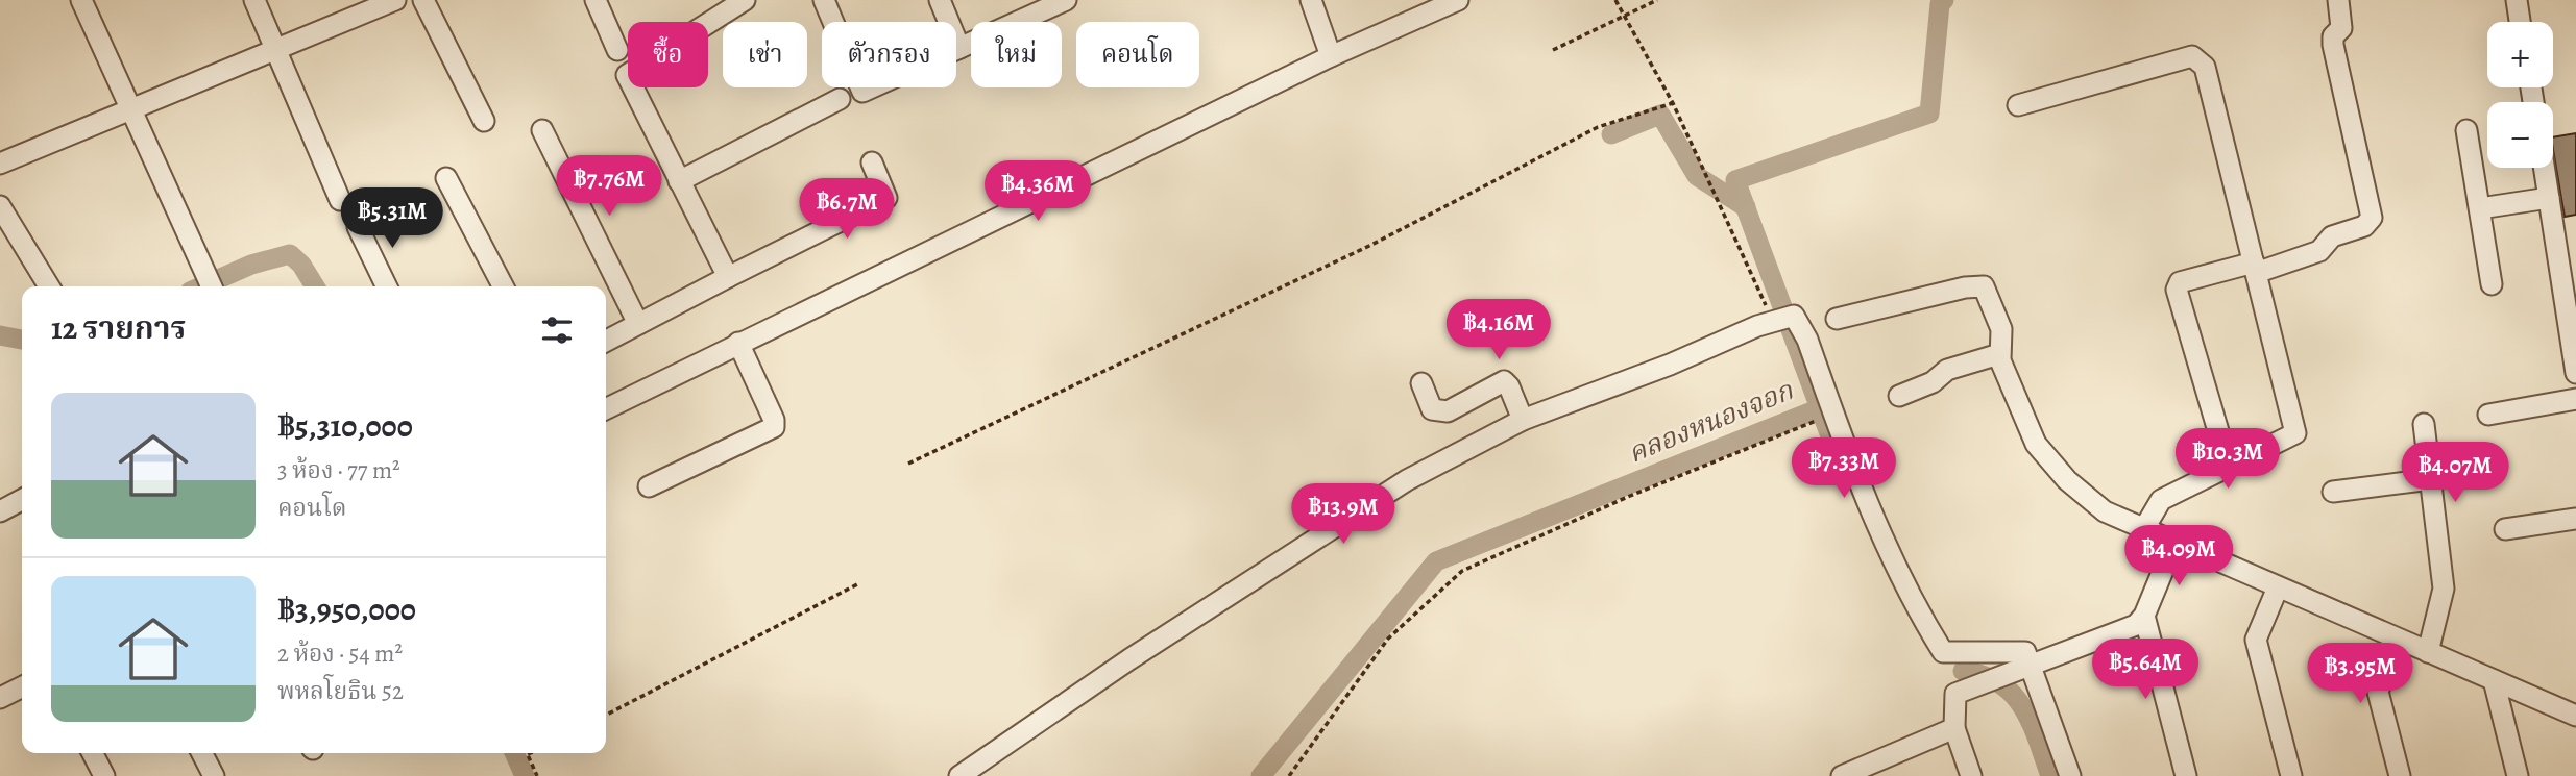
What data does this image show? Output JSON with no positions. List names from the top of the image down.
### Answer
{
  "water": ["คลองหนองจอก"],
  "page": {
    "map_buttons": ["+", "−"],
    "chip": [
      "ซื้อ",
      "เช่า",
      "ตัวกรอง",
      "ใหม่",
      "คอนโด"
    ],
    "price": [
      "฿7.76M",
      "฿4.36M",
      "฿6.7M",
      "฿5.31M",
      "฿4.16M",
      "฿10.3M",
      "฿7.33M",
      "฿4.07M",
      "฿13.9M",
      "฿4.09M",
      "฿5.64M",
      "฿3.95M"
    ],
    "heading": "12 รายการ",
    "list": [
      {
        "name": "฿5,310,000",
        "note": "3 ห้อง · 77 m² · คอนโด"
      },
      {
        "name": "฿3,950,000",
        "note": "2 ห้อง · 54 m² · พหลโยธิน 52"
      }
    ]
  }
}
